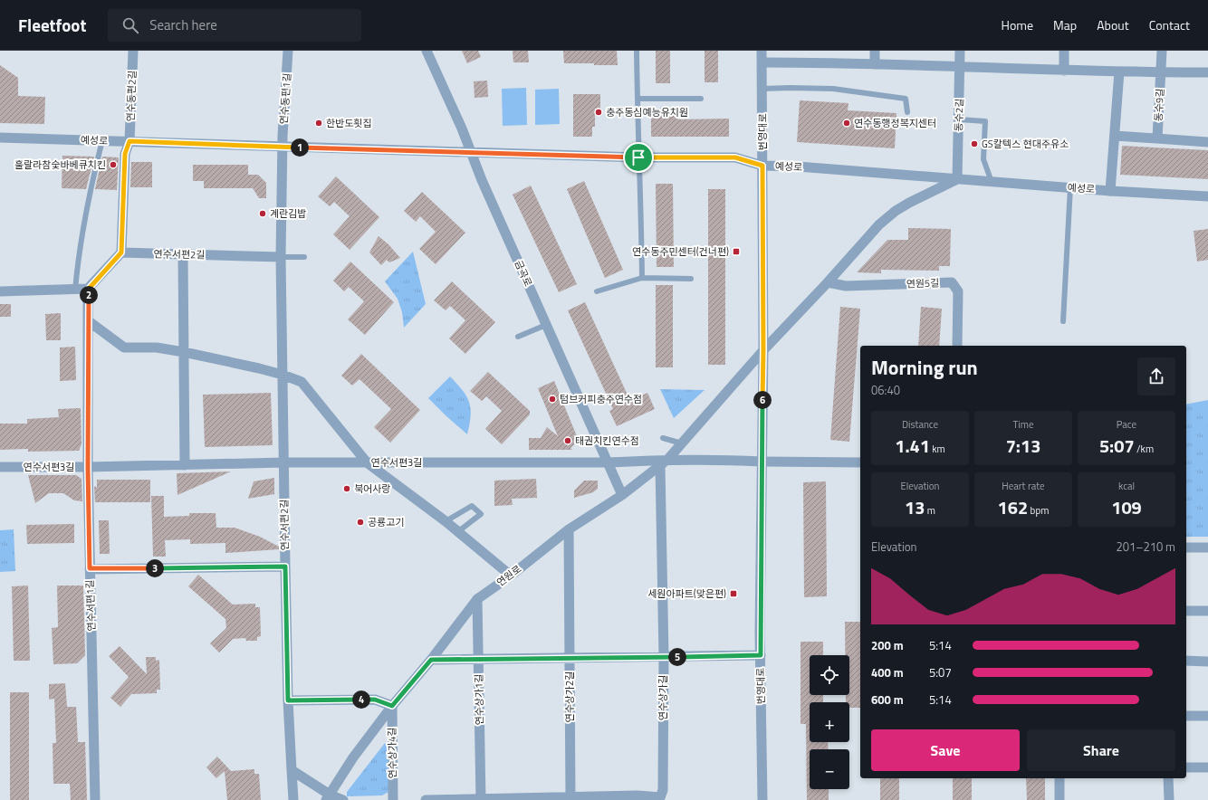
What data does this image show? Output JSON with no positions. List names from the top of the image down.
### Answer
{
  "streets": {
    "street": [
      "연수동편2길",
      "연수동편1길",
      "동수9길",
      "동수2길",
      "번영대로",
      "예성로",
      "연수서편2길",
      "금곡로",
      "연원5길",
      "연수서편3길",
      "연원로",
      "연수서편1길",
      "연수상가2길",
      "연수상가길",
      "연수상가1길",
      "연수상가4길"
    ]
  },
  "crossings": [
    ["연수동편2길", "예성로"],
    ["연수동편1길", "예성로"],
    ["연수동편1길", "연수서편2길"],
    ["동수2길", "예성로"],
    ["번영대로", "예성로"],
    ["번영대로", "연원로"],
    ["예성로", "연수서편2길"],
    ["예성로", "금곡로"],
    ["연수서편2길", "연수서편3길"],
    ["금곡로", "연수서편3길"],
    ["금곡로", "연원로"],
    ["연수서편3길", "연원로"],
    ["연수서편3길", "연수서편1길"],
    ["연수서편3길", "연수상가길"],
    ["연원로", "연수상가2길"],
    ["연원로", "연수상가길"],
    ["연원로", "연수상가1길"],
    ["연원로", "연수상가4길"]
  ],
  "places": {
    "other": [
      "충주동심예능유치원",
      "한반도횟집",
      "연수동행정복지센터",
      "GS칼텍스 현대주유소",
      "훌랄라참숯바베큐치킨",
      "계란김밥",
      "텀브커피충주연수점",
      "태권치킨연수점",
      "북어사랑",
      "공룡고기"
    ],
    "transit": ["연수동주민센터(건너편)", "세원아파트(맞은편)"]
  },
  "page": {
    "header": "Fleetfoot",
    "search": "Search here",
    "nav": [
      "Home",
      "Map",
      "About",
      "Contact"
    ],
    "pins": [
      "1",
      "2",
      "6",
      "3",
      "5",
      "4"
    ],
    "heading": ["Morning run", "06:40"],
    "stats": [
      ["Distance", "1.41 km"],
      ["Time", "7:13"],
      ["Pace", "5:07 /km"],
      ["Elevation", "13 m"],
      ["Heart rate", "162 bpm"],
      ["kcal", "109"]
    ],
    "chart": ["Elevation", "201–210 m"],
    "list": [
      {
        "name": "200 m",
        "note": "5:14"
      },
      {
        "name": "400 m",
        "note": "5:07"
      },
      {
        "name": "600 m",
        "note": "5:14"
      }
    ],
    "map_buttons": ["+", "−"],
    "buttons": ["Save", "Share"]
  }
}
